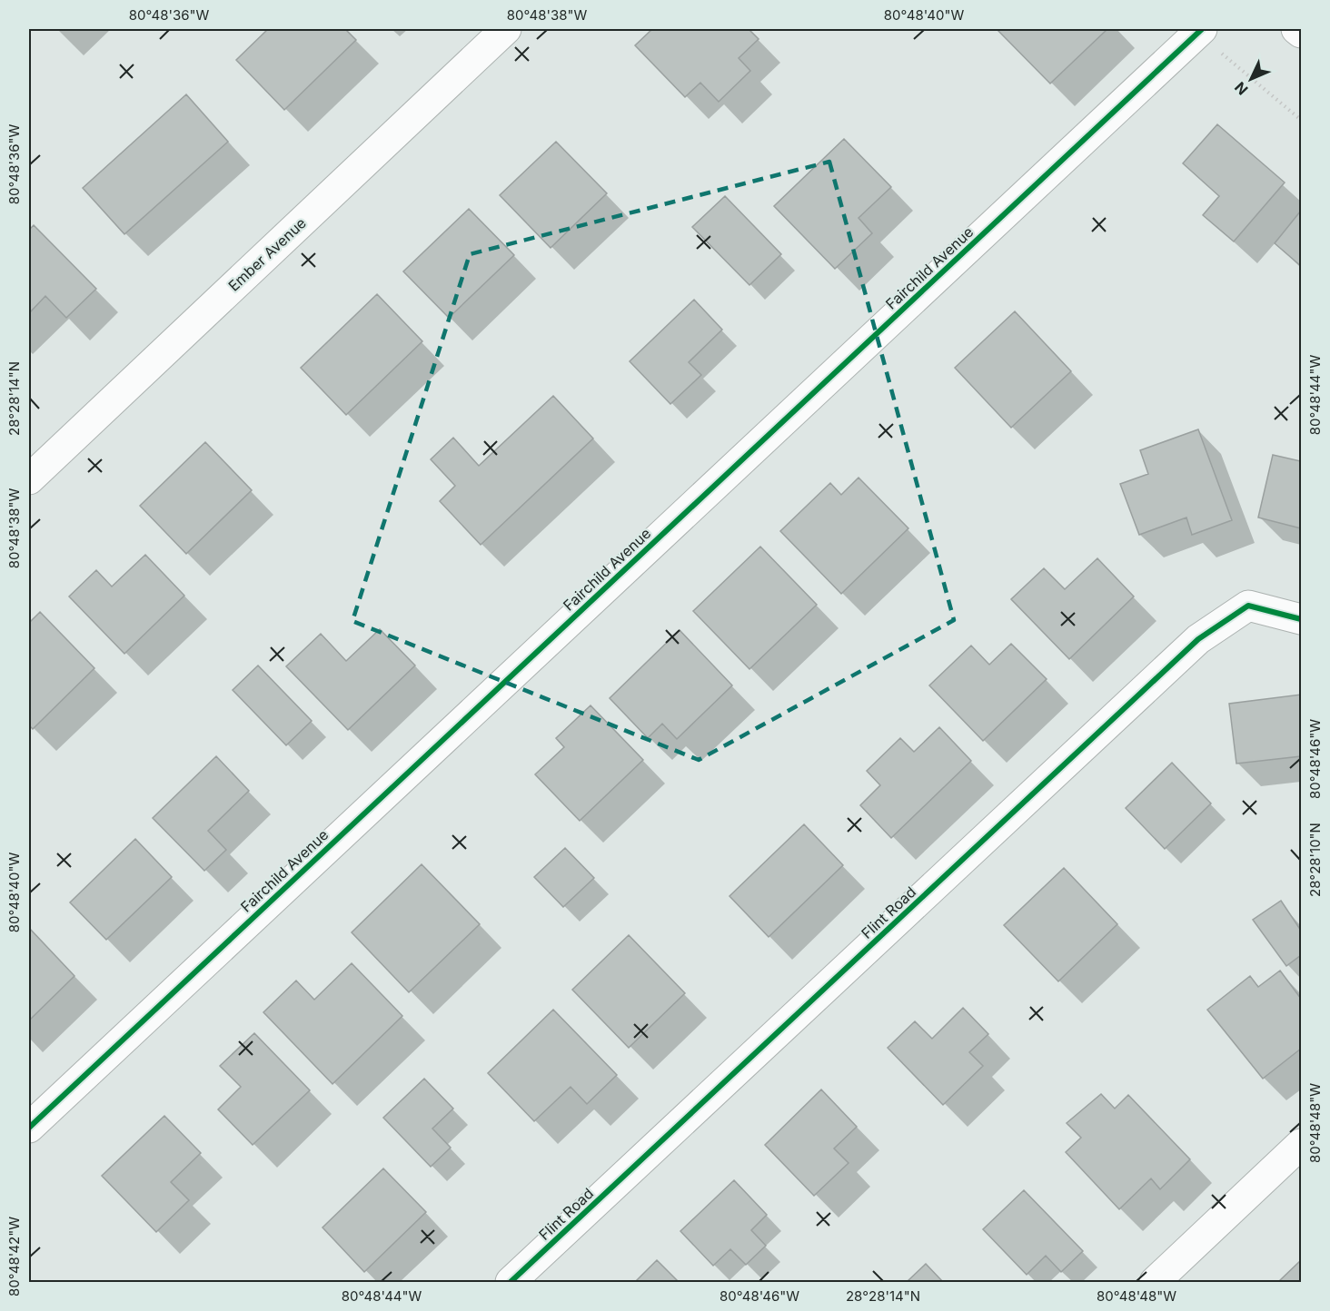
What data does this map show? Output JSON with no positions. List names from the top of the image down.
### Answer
{
  "streets": {
    "street": ["Ember Avenue", "Fairchild Avenue", "Flint Road"]
  },
  "north": "bottom left",
  "coordinates": [
    "80°48'36\"W",
    "80°48'38\"W",
    "80°48'40\"W",
    "80°48'44\"W",
    "28°28'14\"N",
    "80°48'46\"W",
    "28°28'10\"N",
    "80°48'48\"W",
    "80°48'42\"W"
  ]
}
